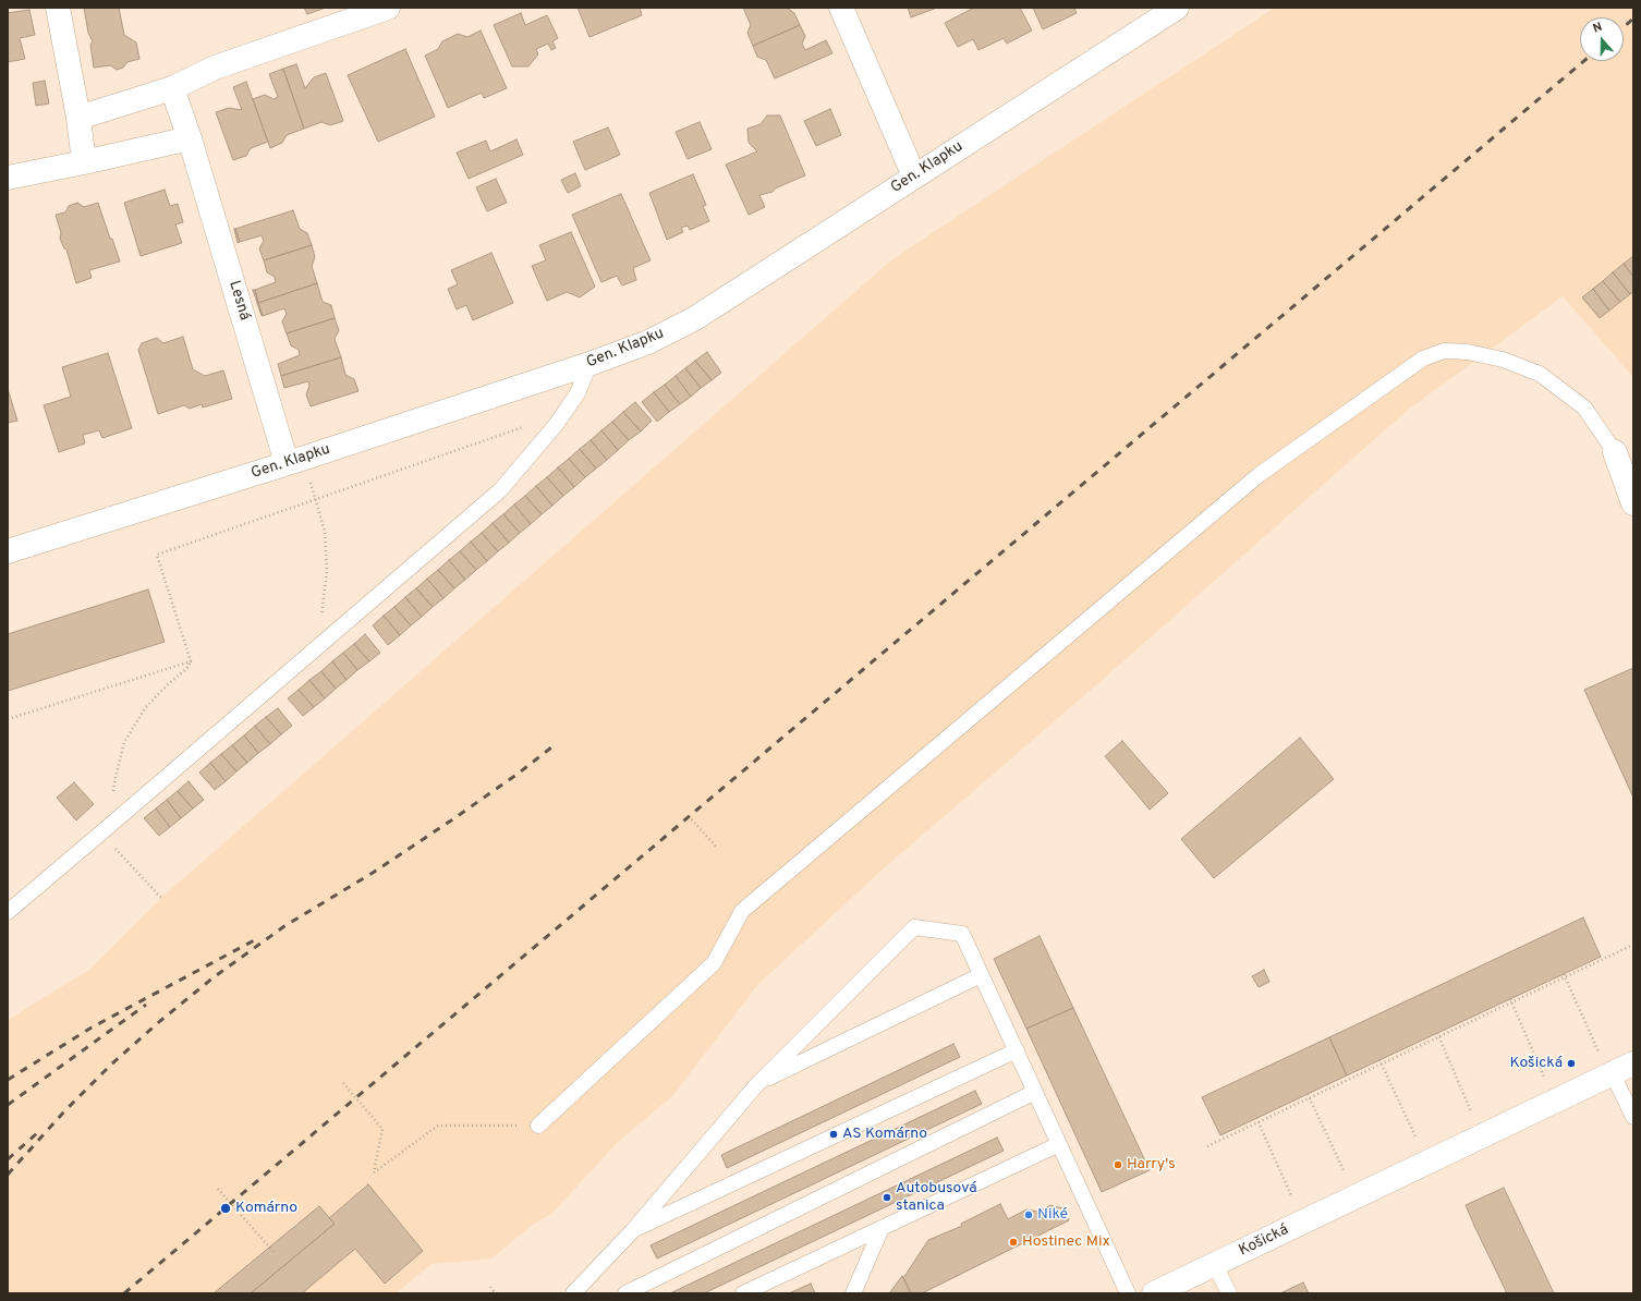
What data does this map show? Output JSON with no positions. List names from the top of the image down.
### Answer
{
  "streets": {
    "street": ["Gen. Klapku", "Lesná", "Košická"]
  },
  "crossings": [
    ["Gen. Klapku", "Lesná"]
  ],
  "places": [
    "Košická",
    "AS Komárno",
    "Harry's",
    "Autobusová stanica",
    "Komárno",
    "Niké",
    "Hostinec Mix"
  ],
  "north": "top"
}
